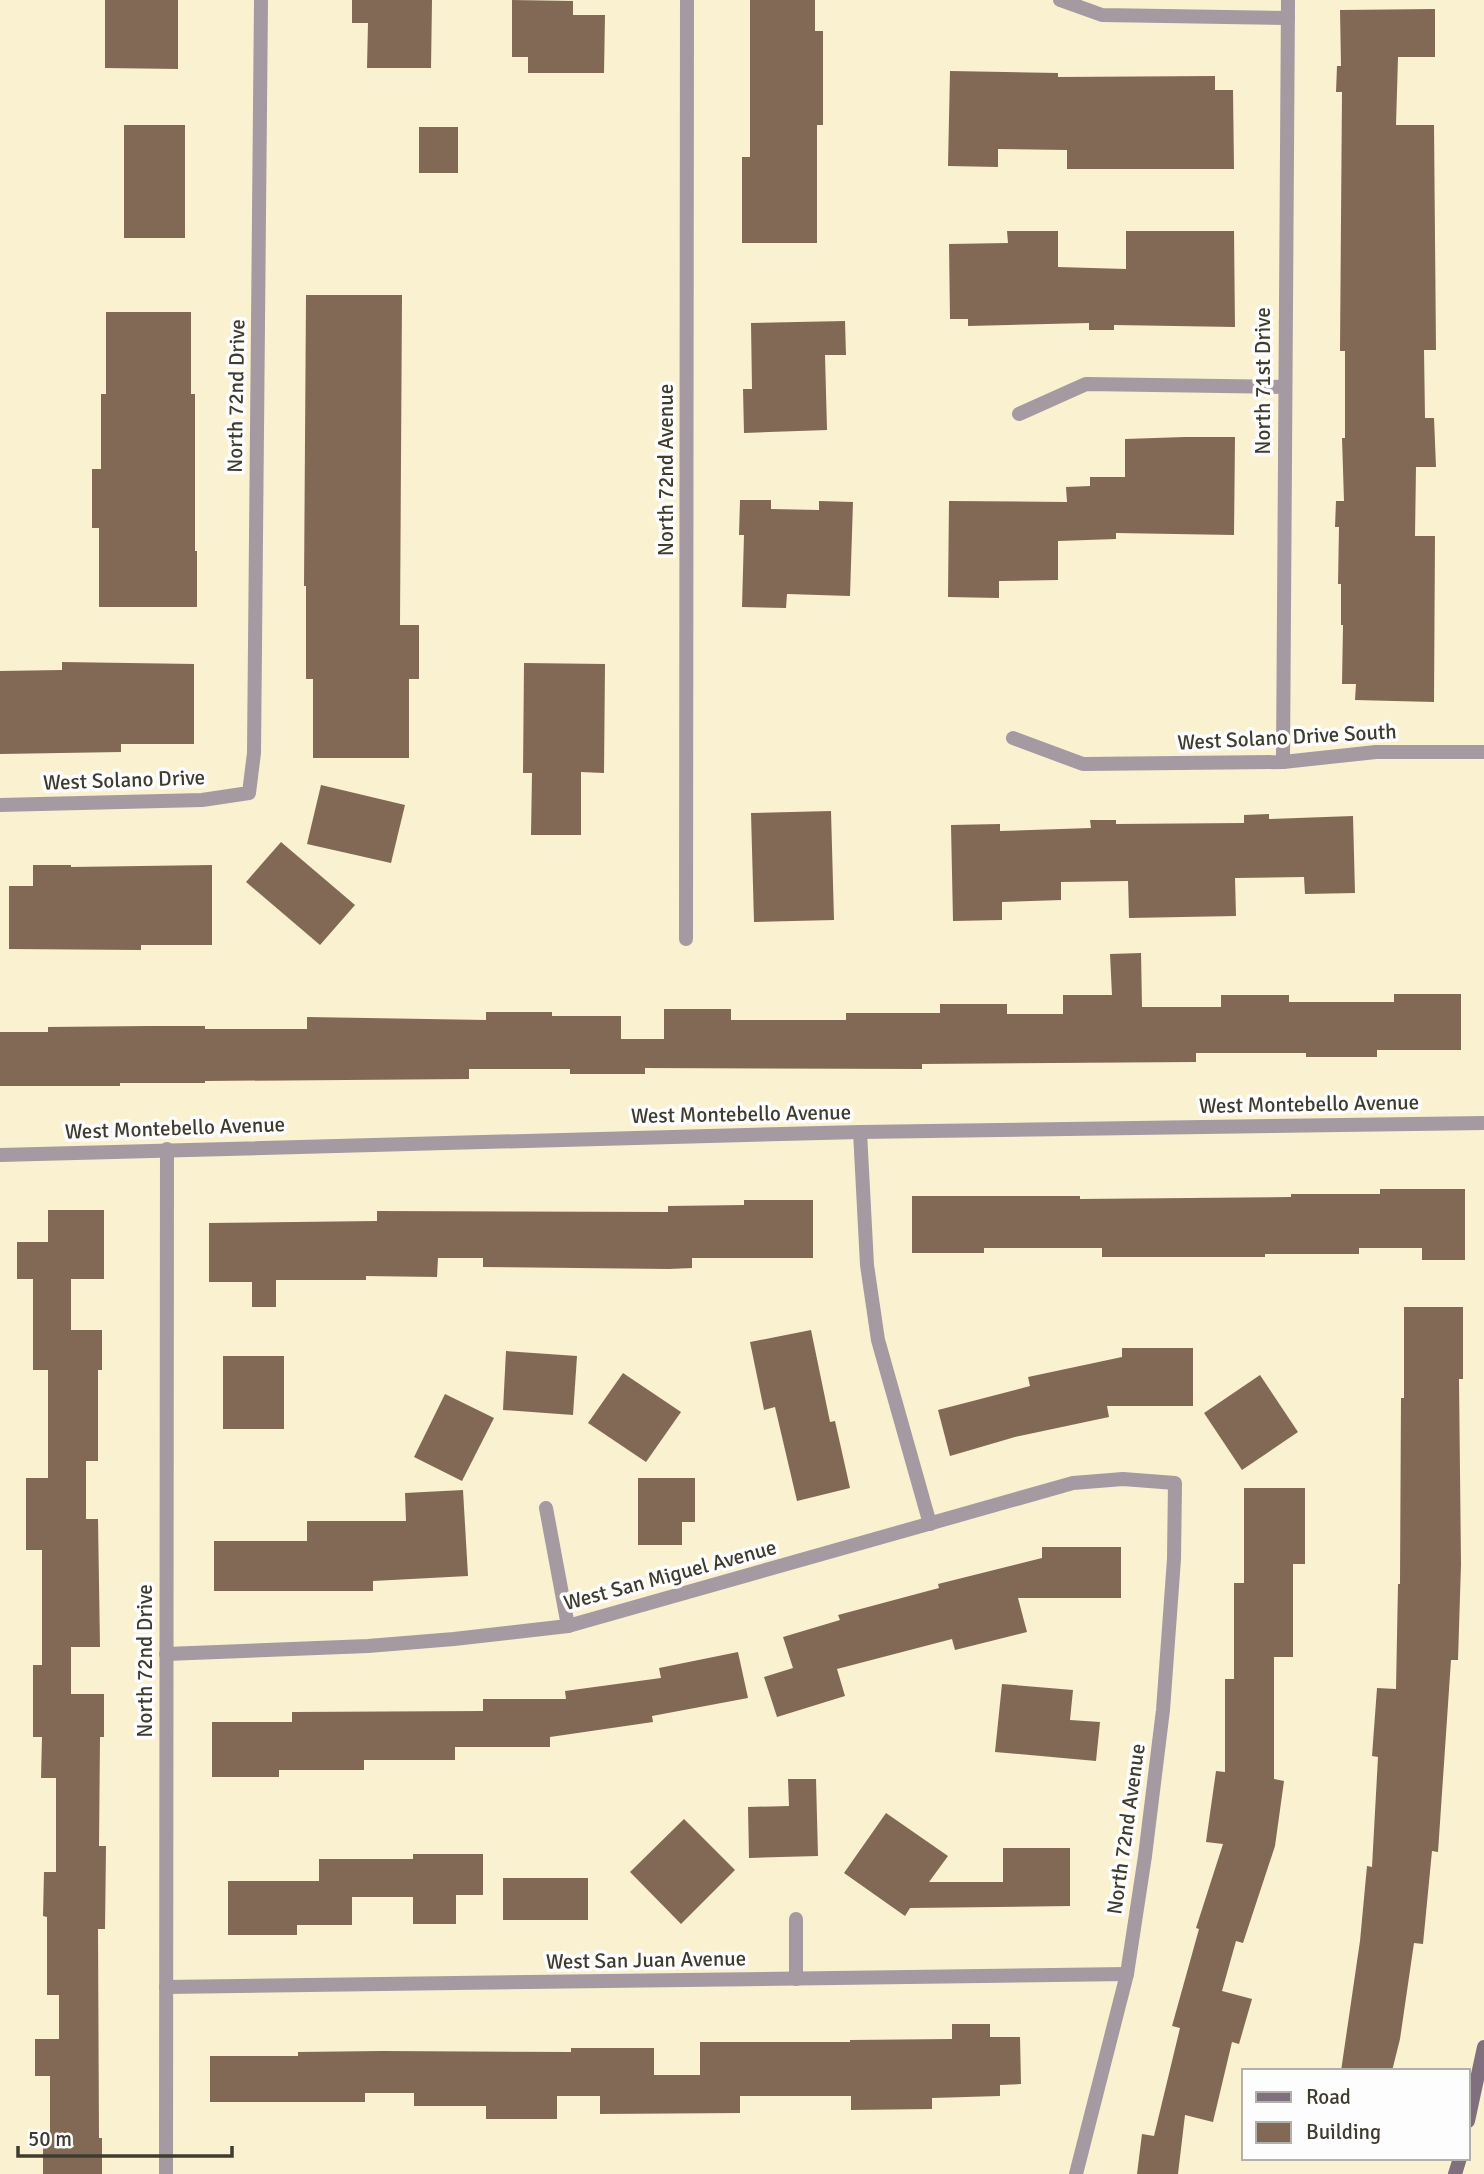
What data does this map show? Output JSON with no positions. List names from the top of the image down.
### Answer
{
  "streets": {
    "street": [
      "North 71st Drive",
      "North 72nd Drive",
      "North 72nd Avenue",
      "West Solano Drive South",
      "West Solano Drive",
      "West Montebello Avenue",
      "West San Miguel Avenue",
      "West San Juan Avenue"
    ]
  },
  "crossings": [
    ["North 71st Drive", "West Solano Drive South"],
    ["North 72nd Drive", "West Solano Drive"],
    ["North 72nd Drive", "West Montebello Avenue"],
    ["North 72nd Drive", "West San Miguel Avenue"],
    ["North 72nd Drive", "West San Juan Avenue"],
    ["North 72nd Avenue", "West San Miguel Avenue"],
    ["North 72nd Avenue", "West San Juan Avenue"]
  ],
  "legend": ["Road", "Building"],
  "scale_bar": "50 m"
}
